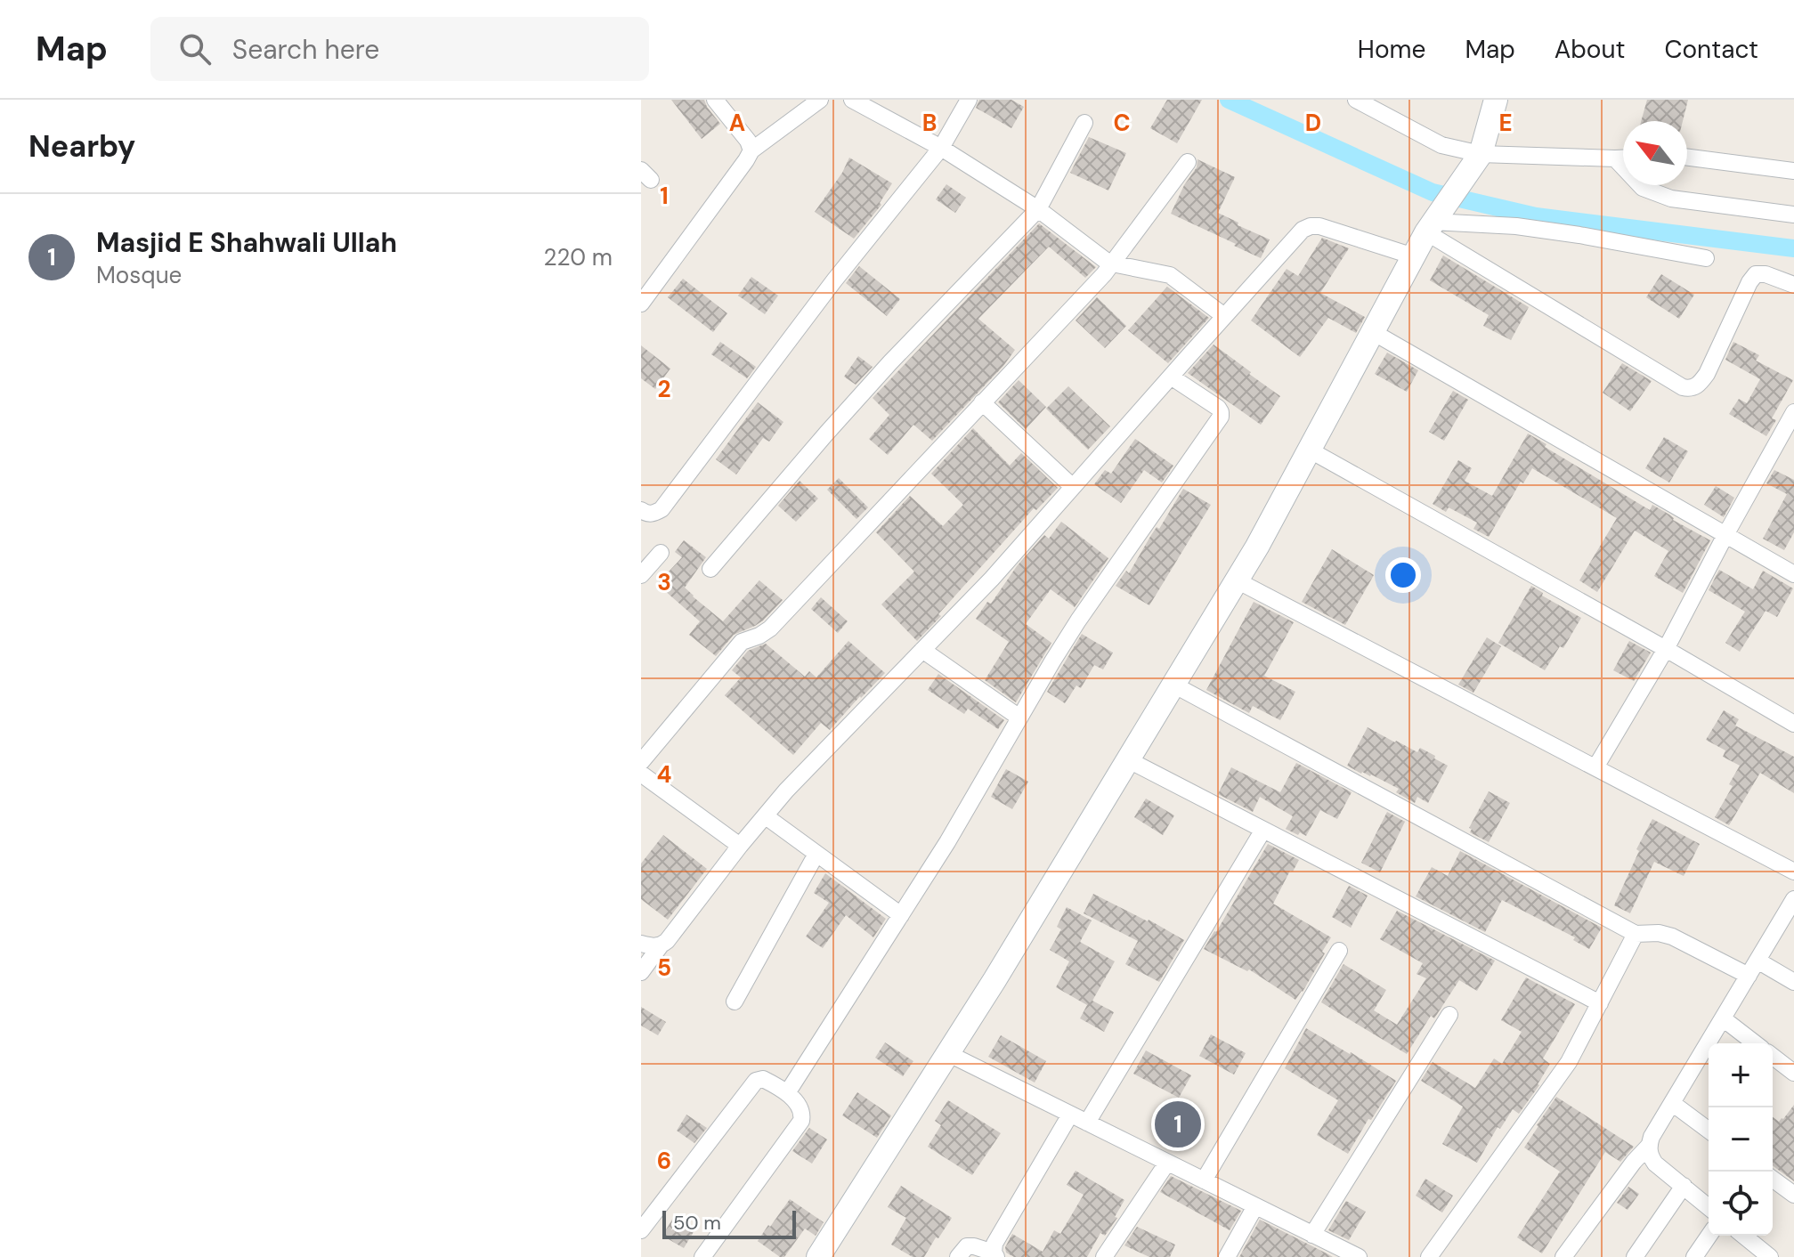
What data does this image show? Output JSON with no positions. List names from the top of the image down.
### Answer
{
  "scale_bar": "50 m",
  "north": "top left",
  "page": {
    "header": "Map",
    "search": "Search here",
    "nav": [
      "Home",
      "Map",
      "About",
      "Contact"
    ],
    "heading": "Nearby",
    "list": [
      {
        "mark": "1",
        "name": "Masjid E Shahwali Ullah",
        "note": "Mosque",
        "value": "220 m"
      }
    ],
    "map_buttons": ["+", "−"],
    "pins": "1",
    "scale": "50 m"
  },
  "grid": {
    "columns": [
      "A",
      "B",
      "C",
      "D",
      "E"
    ],
    "rows": [
      "1",
      "2",
      "3",
      "4",
      "5",
      "6"
    ]
  }
}
